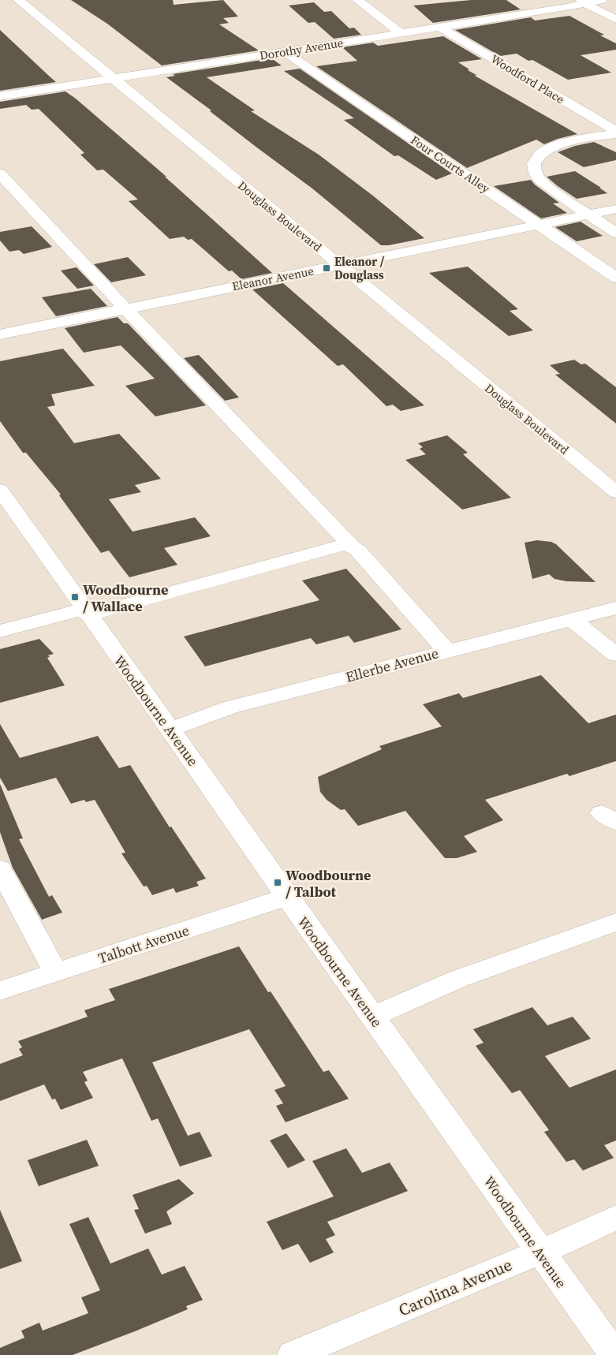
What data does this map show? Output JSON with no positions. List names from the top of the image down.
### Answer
{
  "streets": {
    "street": [
      "Dorothy Avenue",
      "Woodford Place",
      "Four Courts Alley",
      "Douglass Boulevard",
      "Eleanor Avenue",
      "Ellerbe Avenue",
      "Woodbourne Avenue",
      "Talbott Avenue",
      "Carolina Avenue"
    ]
  },
  "crossings": [
    ["Dorothy Avenue", "Woodford Place"],
    ["Dorothy Avenue", "Four Courts Alley"],
    ["Dorothy Avenue", "Douglass Boulevard"],
    ["Four Courts Alley", "Eleanor Avenue"],
    ["Douglass Boulevard", "Eleanor Avenue"],
    ["Ellerbe Avenue", "Woodbourne Avenue"],
    ["Woodbourne Avenue", "Talbott Avenue"],
    ["Woodbourne Avenue", "Carolina Avenue"]
  ],
  "places": {
    "transit": ["Eleanor / Douglass", "Woodbourne / Wallace", "Woodbourne / Talbot"]
  }
}
